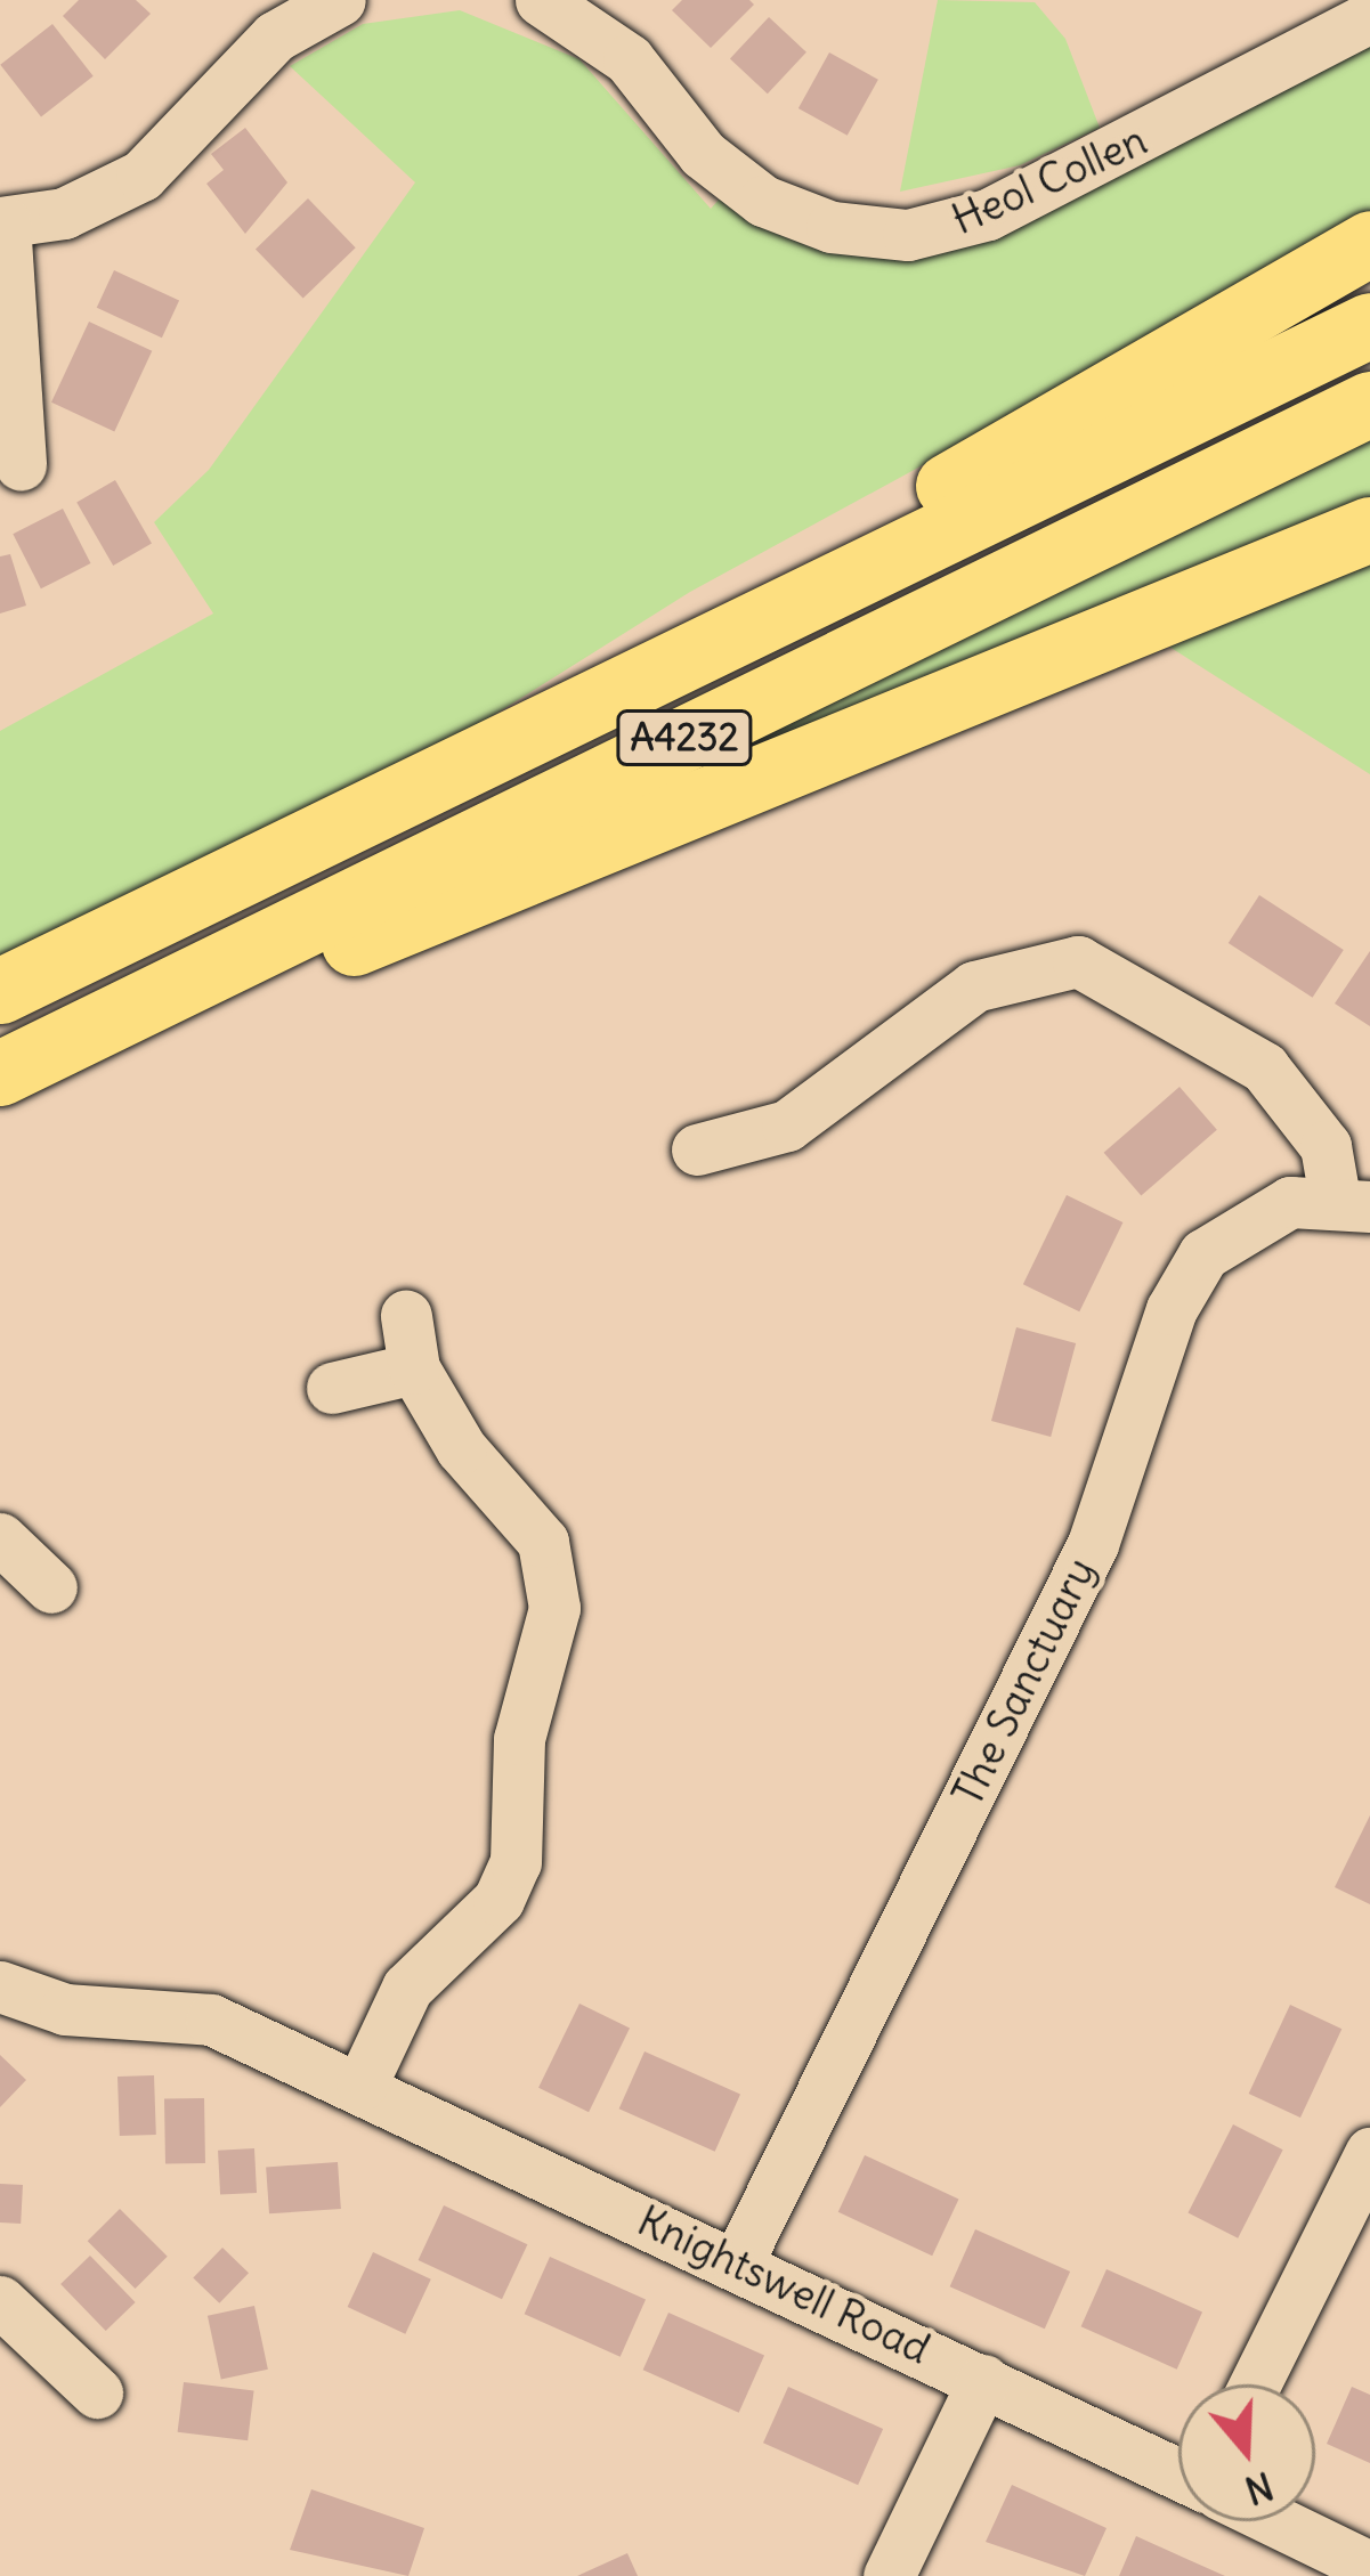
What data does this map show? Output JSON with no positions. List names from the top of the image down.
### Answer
{
  "streets": {
    "main road": ["A4232"],
    "street": ["Heol Collen", "The Sanctuary", "Knightswell Road"]
  },
  "crossings": [
    ["The Sanctuary", "Knightswell Road"]
  ],
  "north": "bottom"
}
